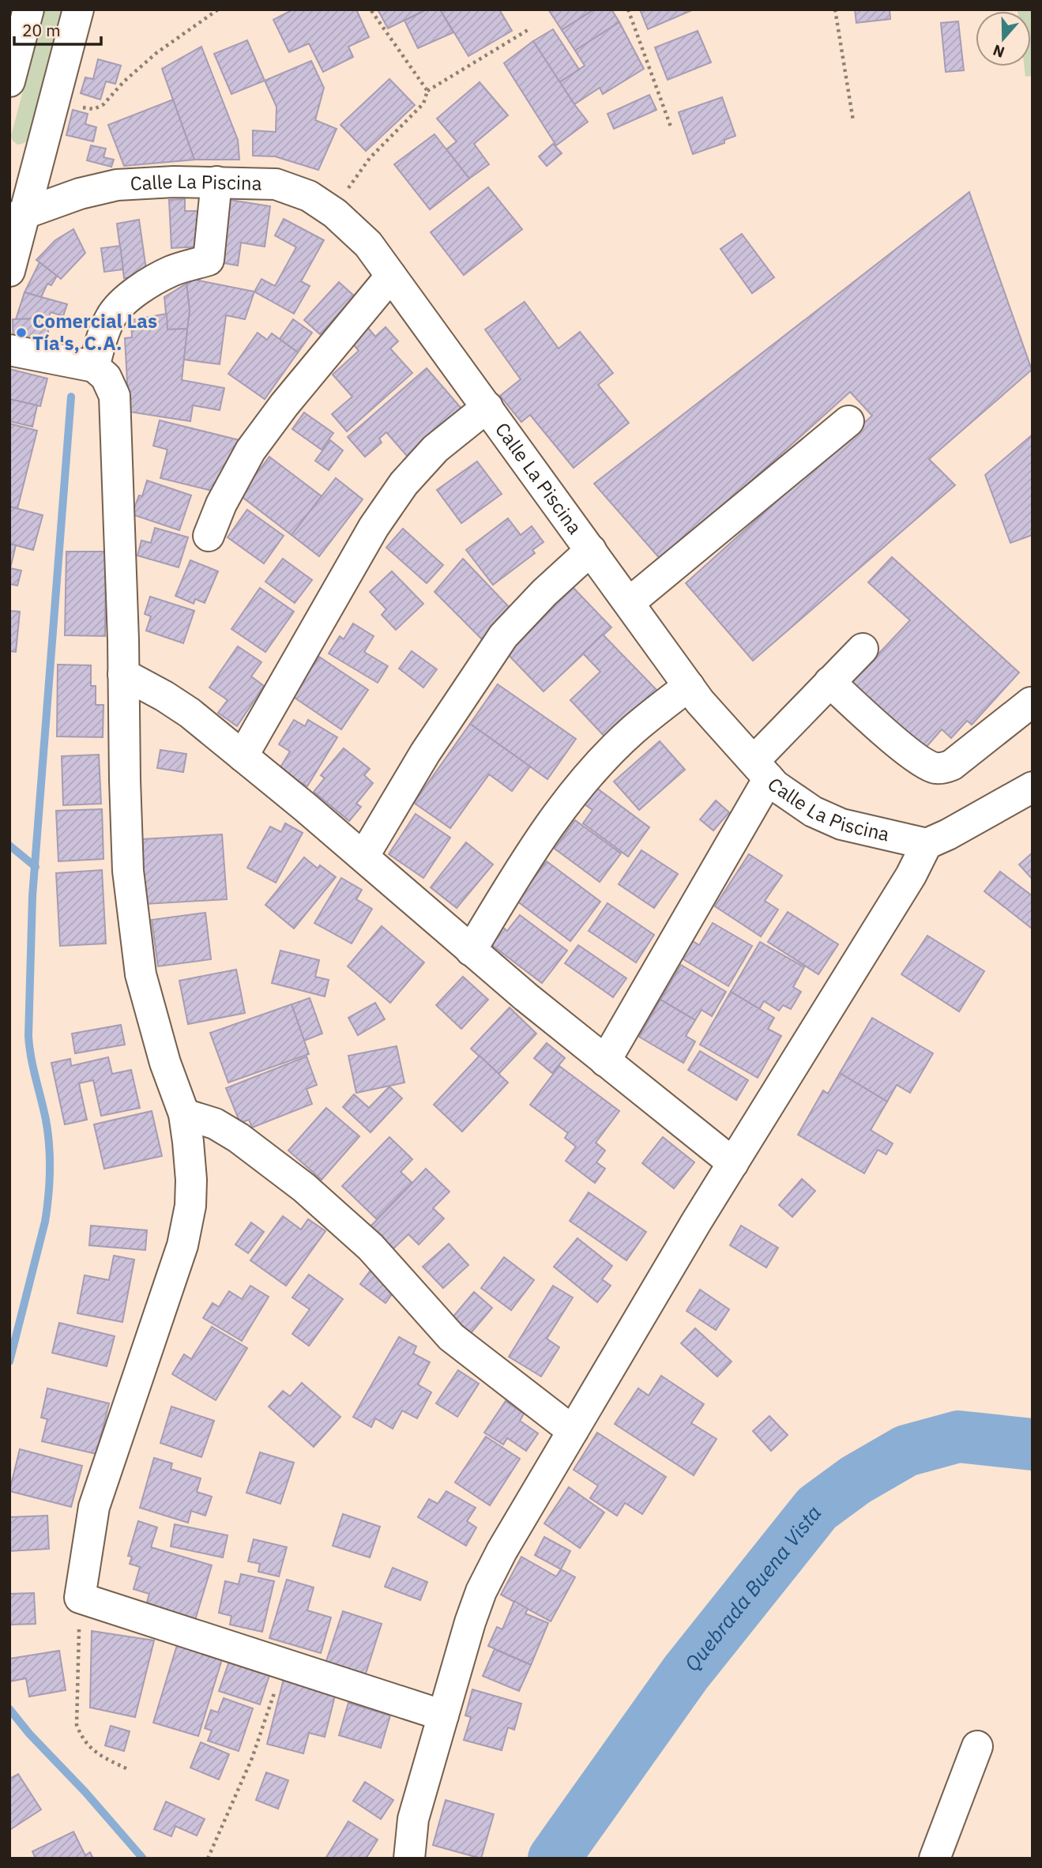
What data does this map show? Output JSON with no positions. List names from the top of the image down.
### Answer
{
  "streets": {
    "street": ["Calle La Piscina"]
  },
  "water": ["Quebrada Buena Vista"],
  "places": ["Comercial Las Tía's, C.A."],
  "scale_bar": "20 m",
  "north": "bottom"
}
